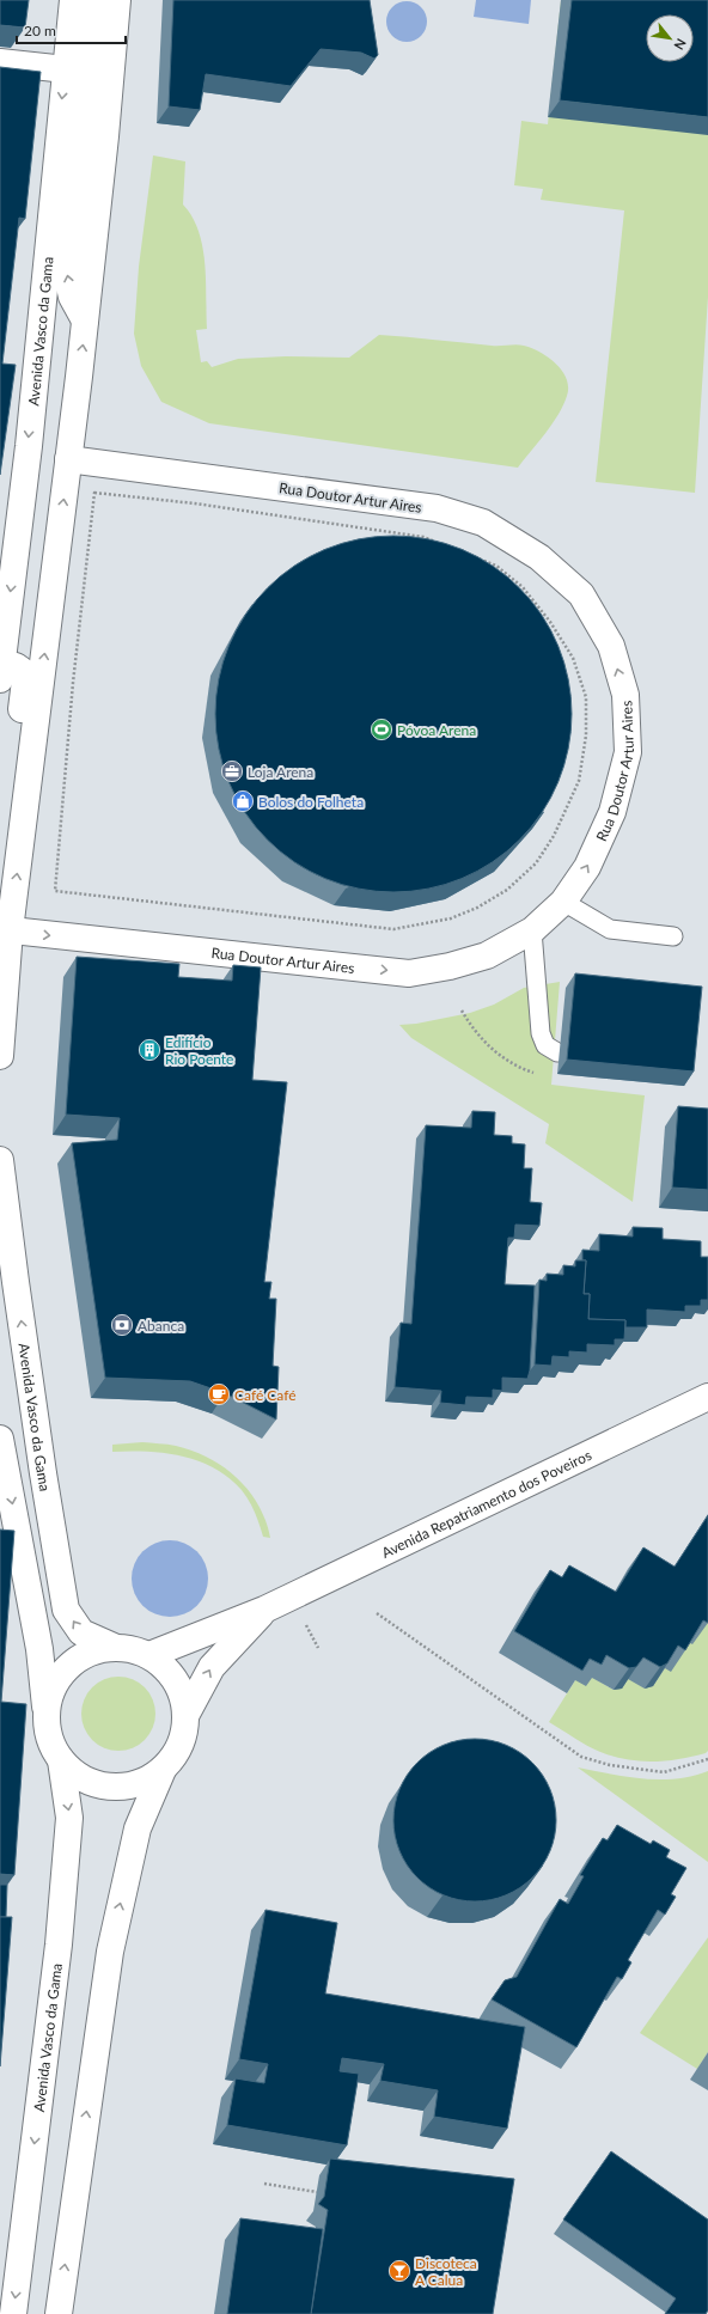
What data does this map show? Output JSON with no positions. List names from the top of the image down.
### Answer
{
  "streets": {
    "main road": ["Avenida Vasco da Gama", "Rua Doutor Artur Aires", "Avenida Repatriamento dos Poveiros"]
  },
  "crossings": [
    ["Avenida Vasco da Gama", "Rua Doutor Artur Aires"],
    ["Avenida Vasco da Gama", "Avenida Repatriamento dos Poveiros"]
  ],
  "places": {
    "sports": ["Póvoa Arena"],
    "office": ["Loja Arena"],
    "shop": ["Bolos do Folheta"],
    "building": ["Edifício Rio Poente"],
    "bank": ["Abanca"],
    "cafe": ["Café Café"],
    "bar": ["Discoteca A Calua"]
  },
  "scale_bar": "20 m",
  "north": "bottom right"
}
